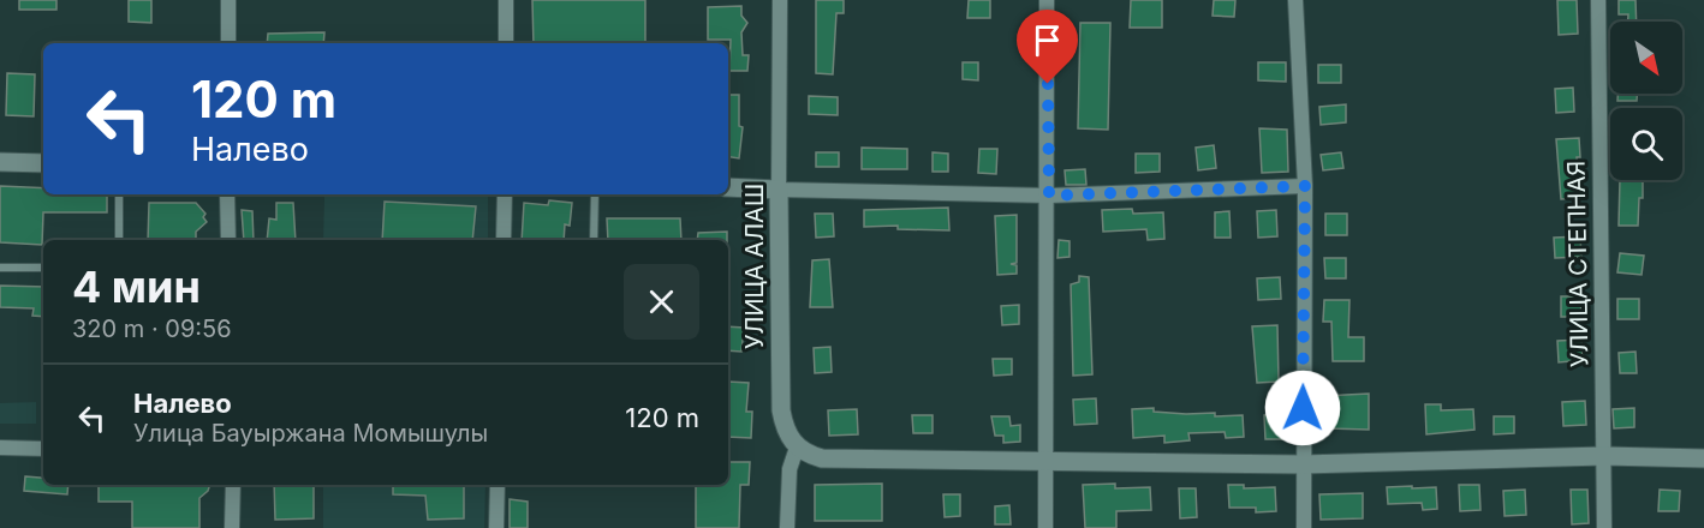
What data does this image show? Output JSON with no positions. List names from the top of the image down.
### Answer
{
  "streets": {
    "street": ["УЛИЦА СТЕПНАЯ", "УЛИЦА АЛАШ"]
  },
  "north": "bottom right",
  "page": {
    "turn": ["120 m", "Налево"],
    "heading": ["4 мин", "320 m · 09:56"],
    "list": [
      {
        "name": "Налево",
        "note": "Улица Бауыржана Момышулы",
        "value": "120 m"
      }
    ]
  }
}
